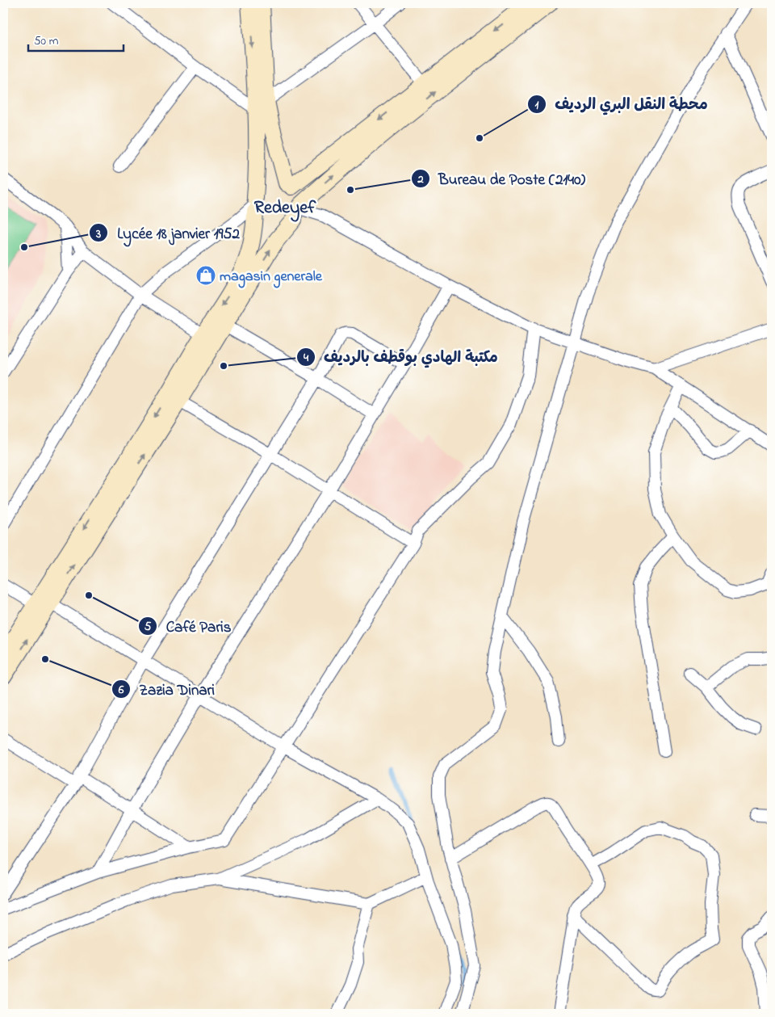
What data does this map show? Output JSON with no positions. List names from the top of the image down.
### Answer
{
  "districts": ["Redeyef"],
  "places": {
    "other": [
      "محطة النقل البري الرديف",
      "Bureau de Poste (2140)",
      "Lycée 18 janvier 1952",
      "مكتبة الهادي بوقطف بالرديف",
      "Café Paris",
      "Zazia Dinari"
    ],
    "shop": ["magasin generale"]
  },
  "scale_bar": "50 m"
}
